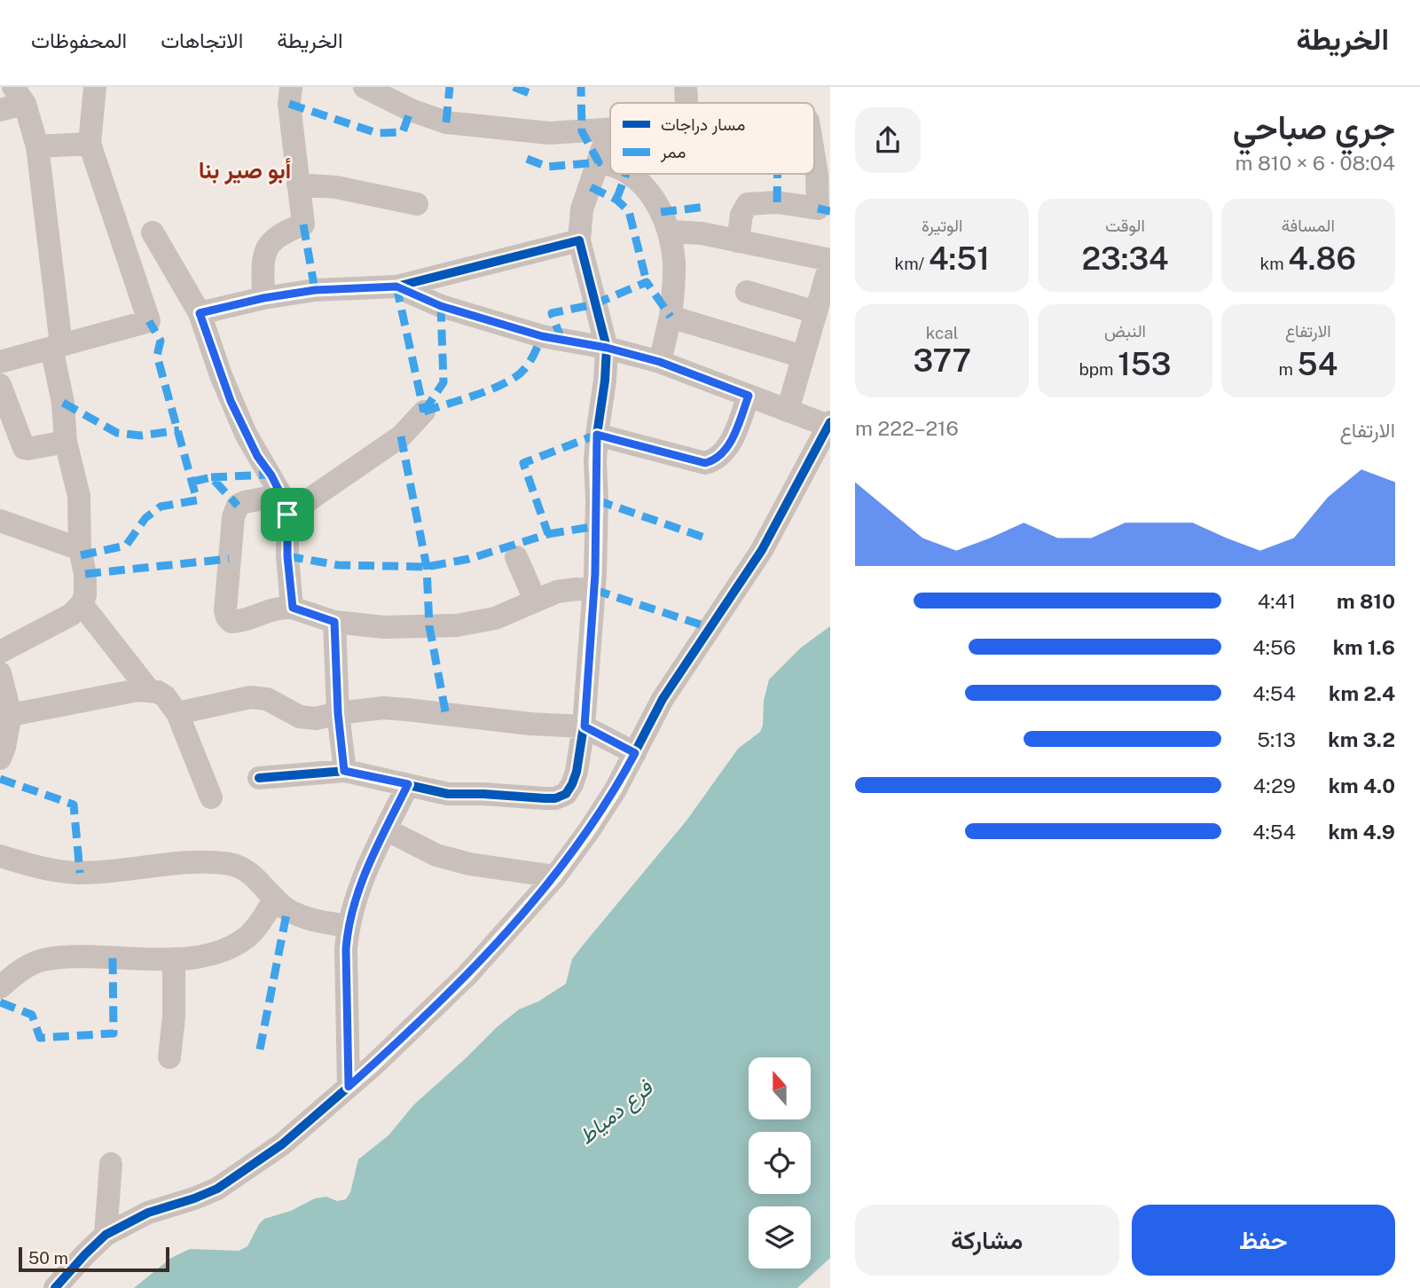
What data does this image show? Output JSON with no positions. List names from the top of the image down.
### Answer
{
  "districts": ["أبو صير بنا"],
  "water": ["فرع دمياط"],
  "legend": ["مسار دراجات", "ممر"],
  "scale_bar": "50 m",
  "north": "top",
  "page": {
    "header": "الخريطة",
    "nav": ["الخريطة", "الاتجاهات", "المحفوظات"],
    "heading": ["جري صباحي", "08:04 · 6 × 810 m"],
    "stats": [
      ["المسافة", "4.86 km"],
      ["الوقت", "23:34"],
      ["الوتيرة", "4:51 /km"],
      ["الارتفاع", "54 m"],
      ["النبض", "153 bpm"],
      ["kcal", "377"]
    ],
    "chart": ["الارتفاع", "216–222 m"],
    "list": [
      {
        "name": "810 m",
        "note": "4:41"
      },
      {
        "name": "1.6 km",
        "note": "4:56"
      },
      {
        "name": "2.4 km",
        "note": "4:54"
      },
      {
        "name": "3.2 km",
        "note": "5:13"
      },
      {
        "name": "4.0 km",
        "note": "4:29"
      },
      {
        "name": "4.9 km",
        "note": "4:54"
      }
    ],
    "buttons": ["حفظ", "مشاركة"],
    "scale": "50 m"
  }
}
